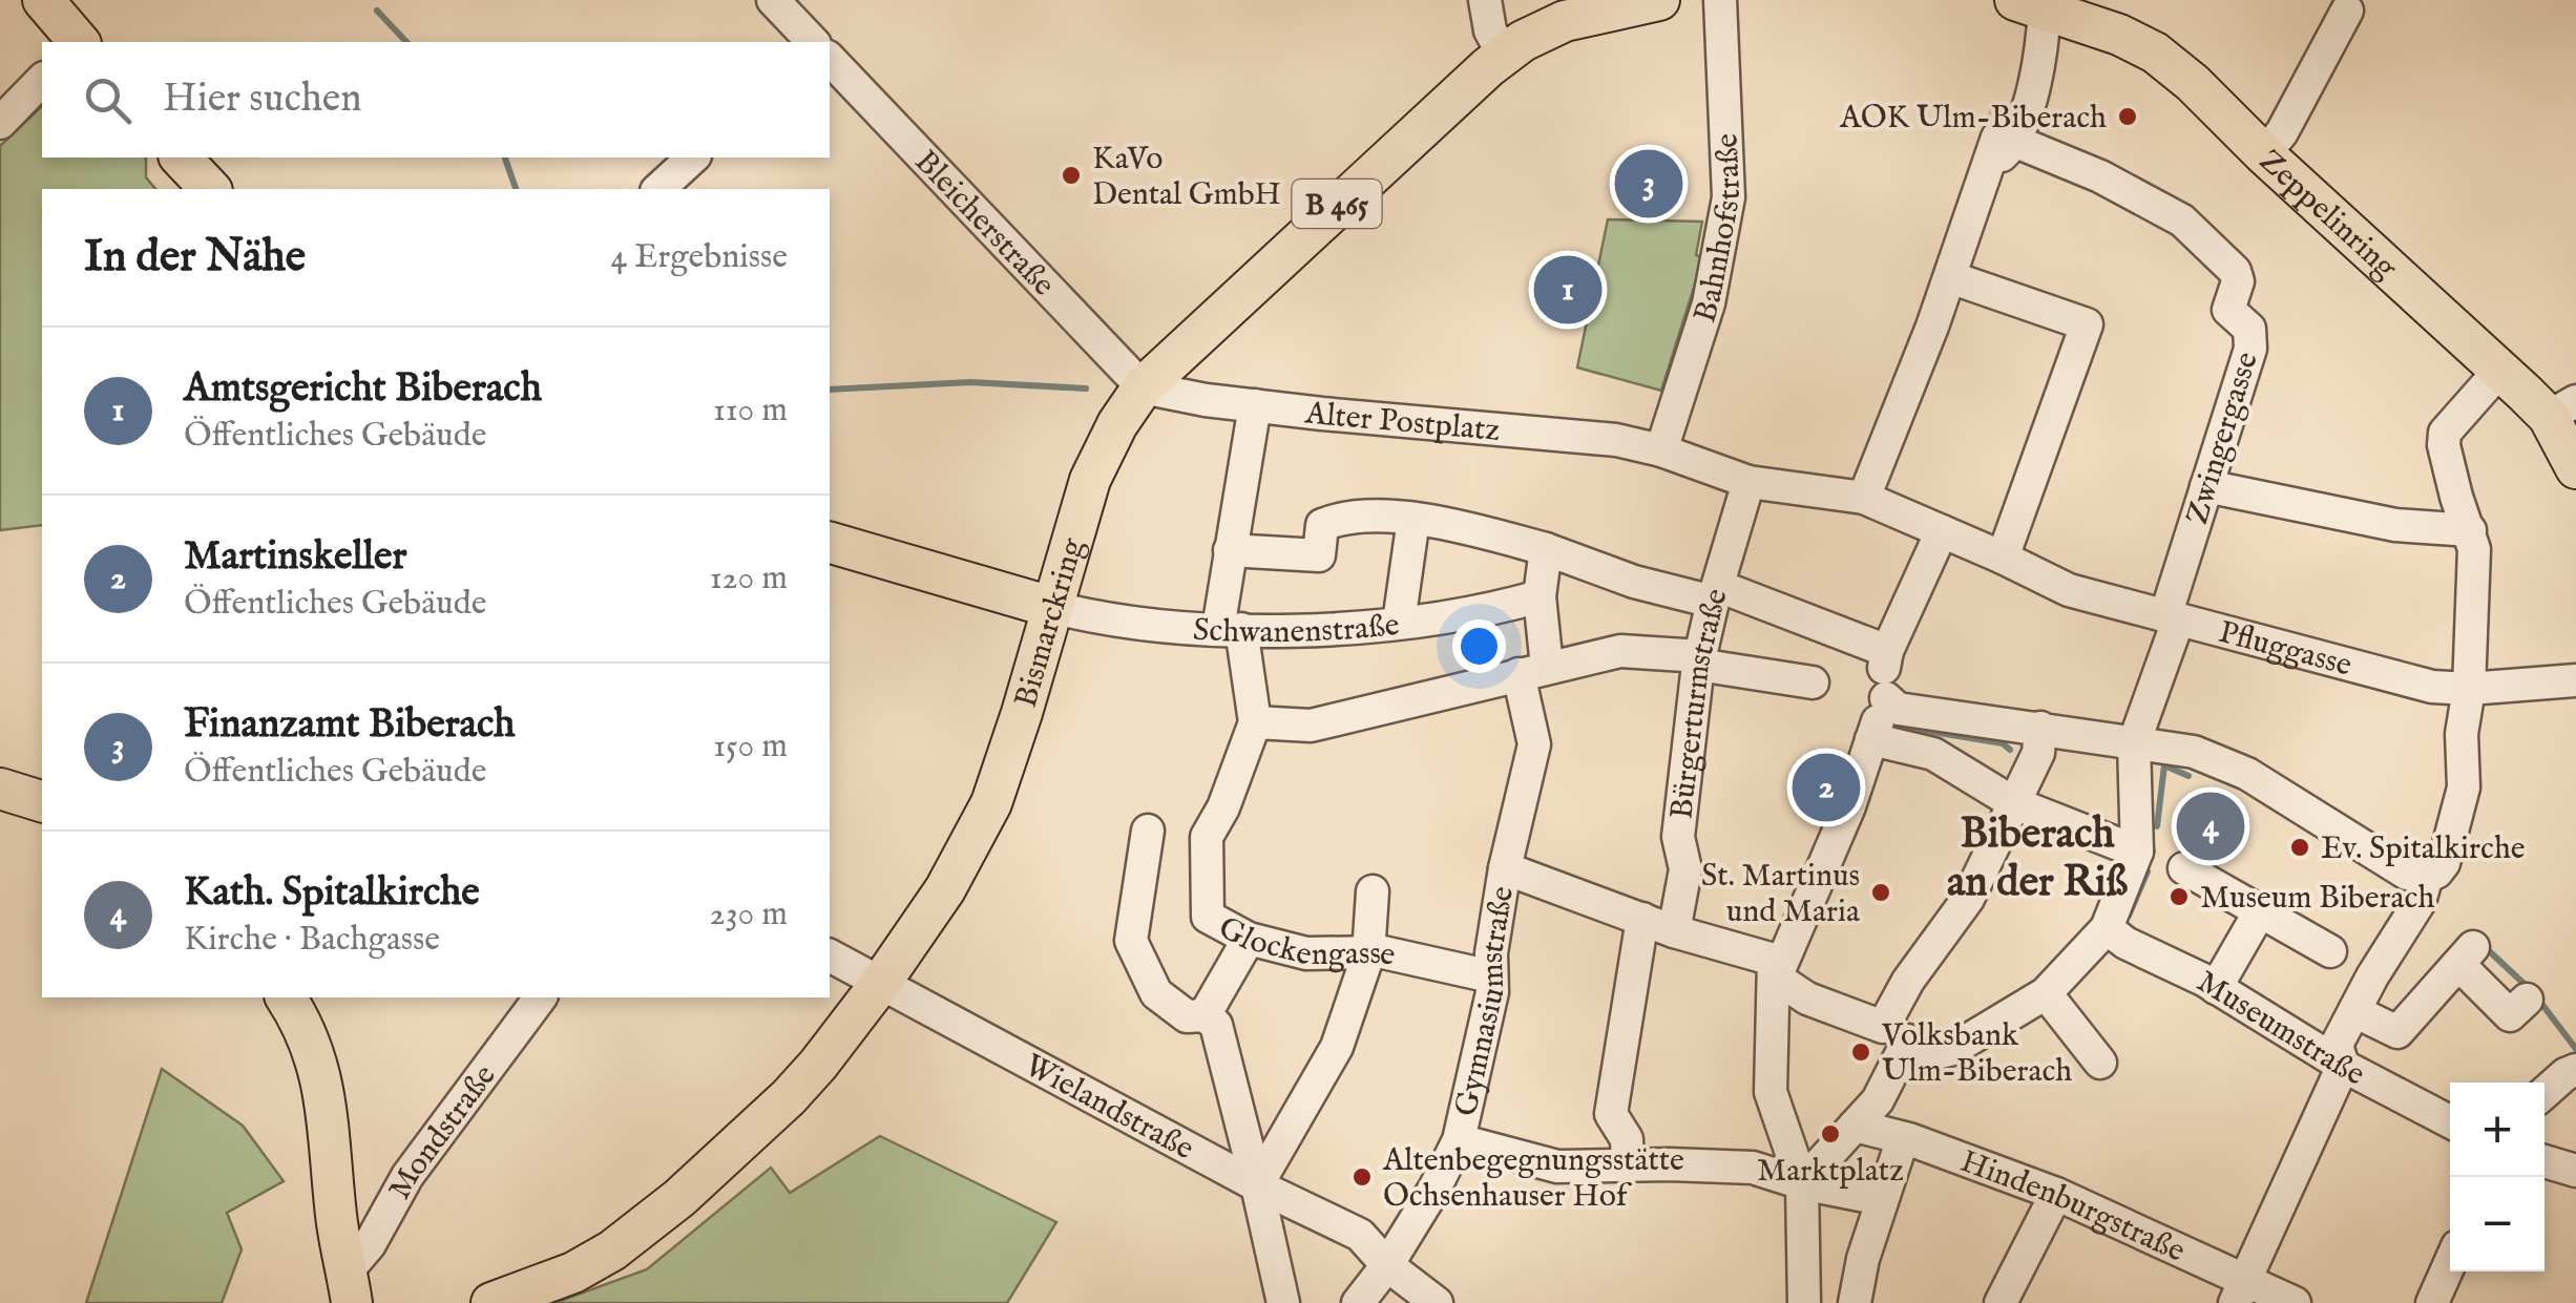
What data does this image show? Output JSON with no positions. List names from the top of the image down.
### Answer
{
  "streets": {
    "main road": ["B 465", "Zeppelinring", "Bismarckring"],
    "street": [
      "Bleicherstraße",
      "Bahnhofstraße",
      "Alter Postplatz",
      "Zwingergasse",
      "Schwanenstraße",
      "Pfluggasse",
      "Bürgerturmstraße",
      "Glockengasse",
      "Gymnasiumstraße",
      "Museumstraße",
      "Wielandstraße",
      "Mondstraße",
      "Hindenburgstraße"
    ]
  },
  "crossings": [
    ["Bleicherstraße", "Alter Postplatz"],
    ["Bleicherstraße", "Bismarckring"],
    ["Bahnhofstraße", "Alter Postplatz"],
    ["Alter Postplatz", "Bismarckring"],
    ["Zwingergasse", "Pfluggasse"],
    ["Bismarckring", "Schwanenstraße"],
    ["Bismarckring", "Wielandstraße"],
    ["Glockengasse", "Gymnasiumstraße"],
    ["Gymnasiumstraße", "Wielandstraße"]
  ],
  "districts": ["Biberach an der Riß"],
  "places": [
    "AOK Ulm-Biberach",
    "KaVo Dental GmbH",
    "Ev. Spitalkirche",
    "St. Martinus und Maria",
    "Museum Biberach",
    "Volksbank Ulm-Biberach",
    "Marktplatz",
    "Altenbegegnungsstätte Ochsenhauser Hof"
  ],
  "page": {
    "search": "Hier suchen",
    "pins": [
      "3",
      "1",
      "2",
      "4"
    ],
    "heading": ["In der Nähe", "4 Ergebnisse"],
    "list": [
      {
        "mark": "1",
        "name": "Amtsgericht Biberach",
        "note": "Öffentliches Gebäude",
        "value": "110 m"
      },
      {
        "mark": "2",
        "name": "Martinskeller",
        "note": "Öffentliches Gebäude",
        "value": "120 m"
      },
      {
        "mark": "3",
        "name": "Finanzamt Biberach",
        "note": "Öffentliches Gebäude",
        "value": "150 m"
      },
      {
        "mark": "4",
        "name": "Kath. Spitalkirche",
        "note": "Kirche · Bachgasse",
        "value": "230 m"
      }
    ],
    "map_buttons": ["+", "−"]
  }
}
